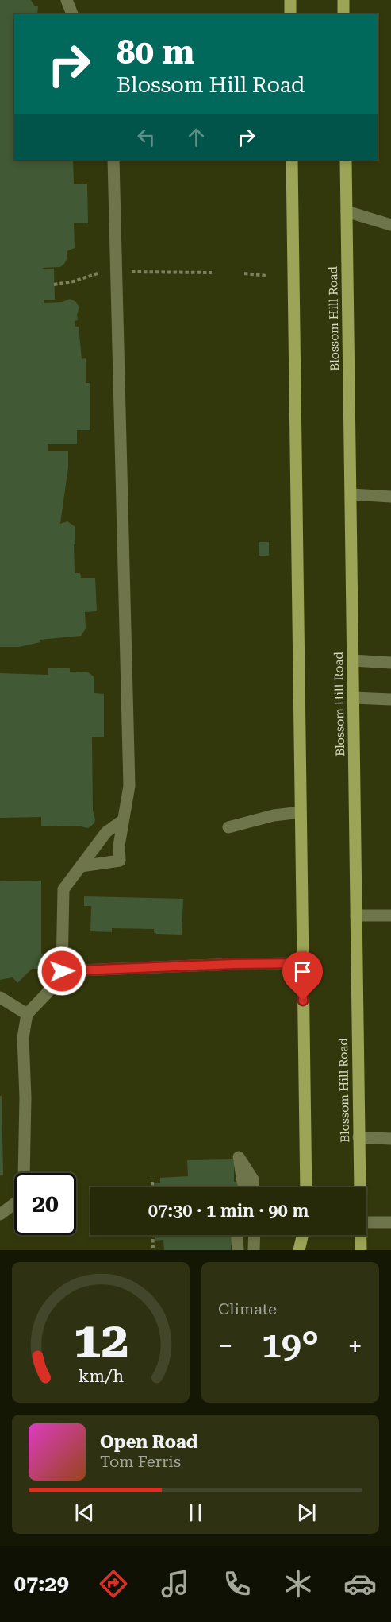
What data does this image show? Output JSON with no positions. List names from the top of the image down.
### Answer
{
  "streets": {
    "main road": ["Blossom Hill Road"]
  },
  "page": {
    "turn": ["80 m", "Blossom Hill Road"],
    "limit": "20",
    "trip": "07:30 · 1 min · 90 m",
    "tile": "Climate",
    "heat": ["−", "19°", "+"],
    "song": ["Open Road", "Tom Ferris"],
    "tabs": "07:29",
    "gauge": ["12", "km/h"]
  }
}
